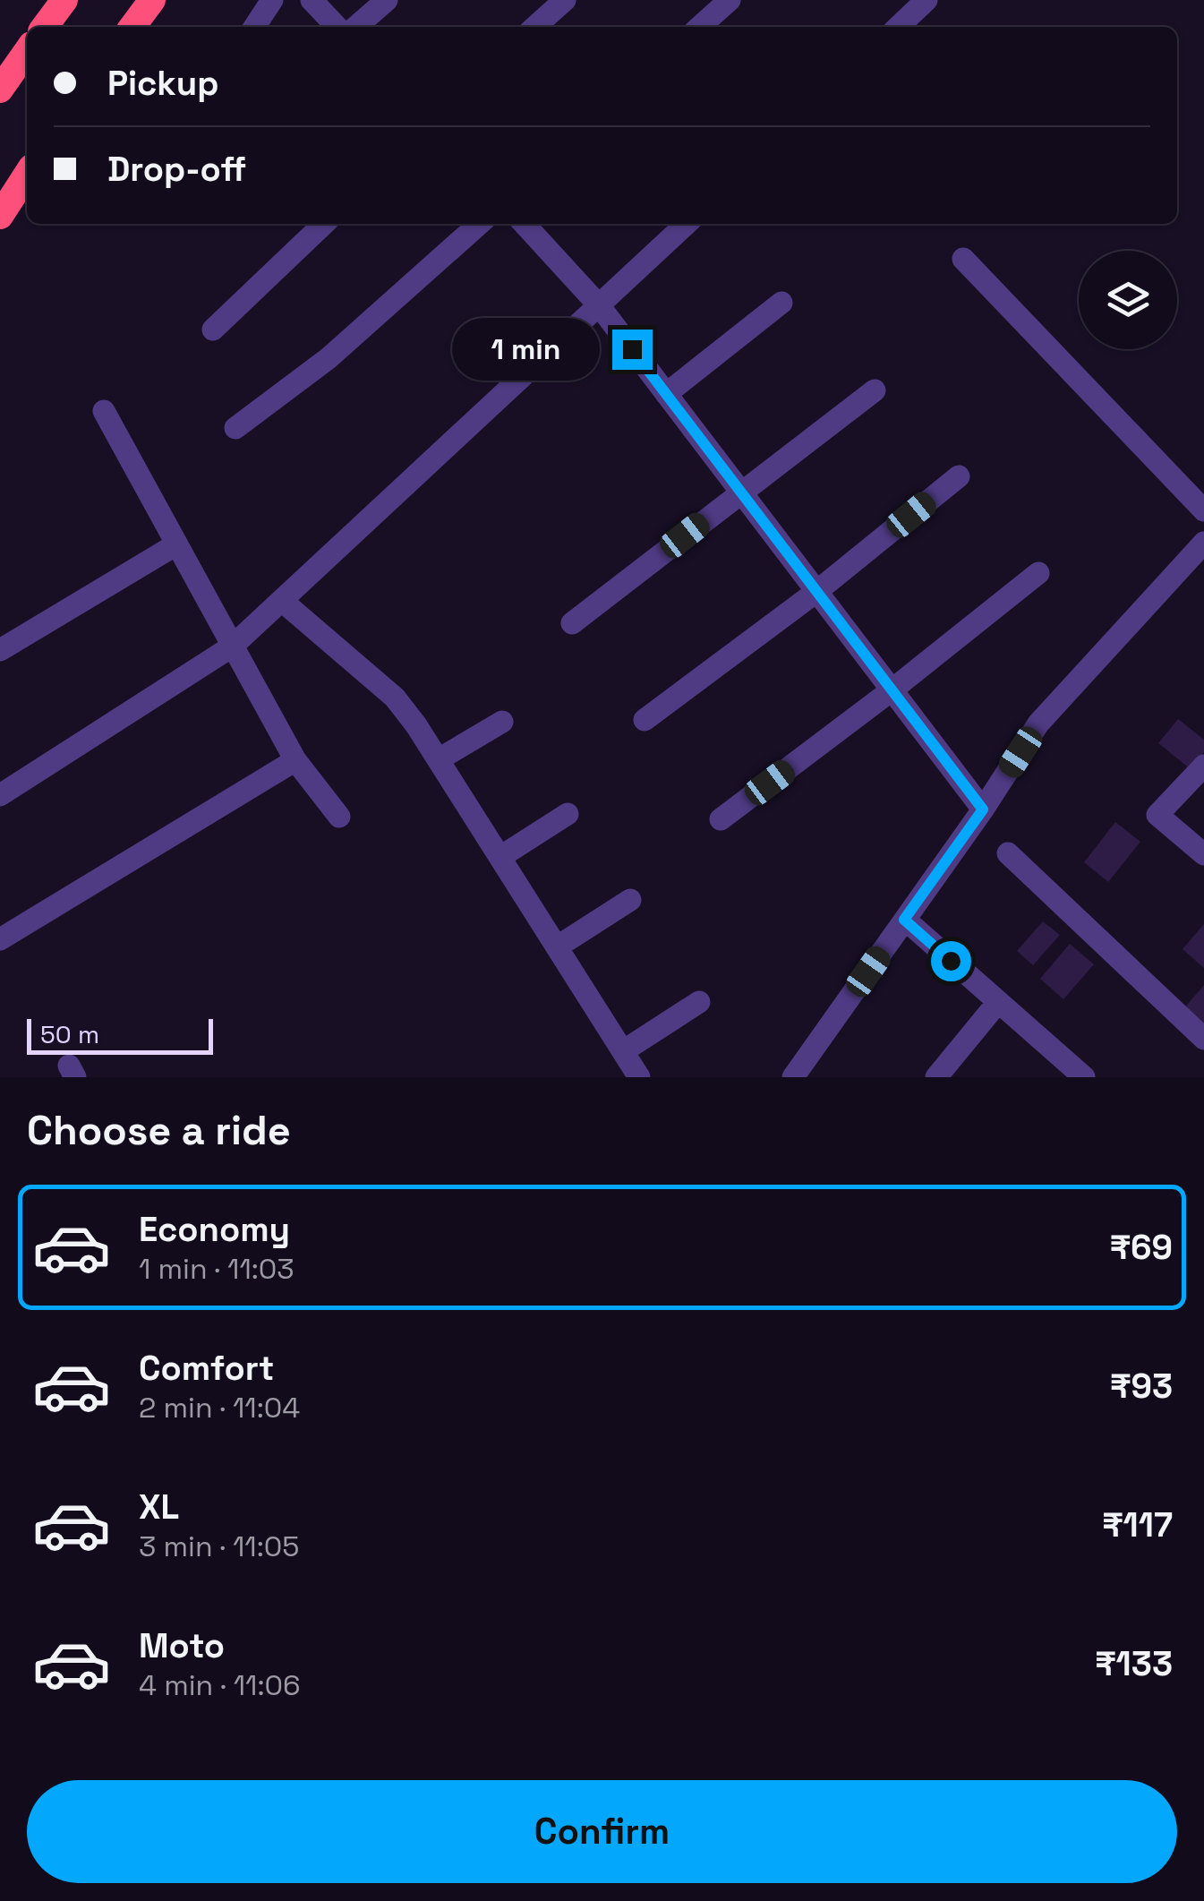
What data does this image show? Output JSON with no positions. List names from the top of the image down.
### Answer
{
  "scale_bar": "50 m",
  "page": {
    "banner": ["Pickup", "Drop-off"],
    "bubble": "1 min",
    "scale": "50 m",
    "heading": "Choose a ride",
    "list": [
      {
        "name": "Economy",
        "note": "1 min · 11:03",
        "value": "₹69"
      },
      {
        "name": "Comfort",
        "note": "2 min · 11:04",
        "value": "₹93"
      },
      {
        "name": "XL",
        "note": "3 min · 11:05",
        "value": "₹117"
      },
      {
        "name": "Moto",
        "note": "4 min · 11:06",
        "value": "₹133"
      }
    ],
    "buttons": "Confirm"
  }
}
